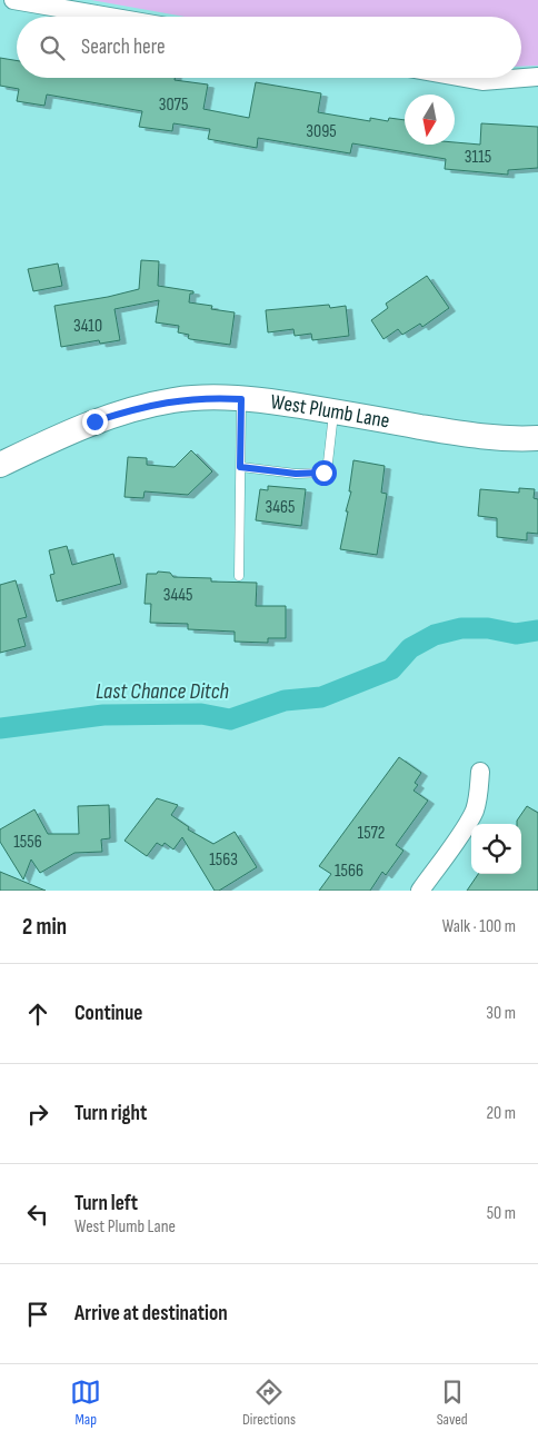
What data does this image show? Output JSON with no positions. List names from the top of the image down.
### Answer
{
  "streets": {
    "main road": ["West Plumb Lane"]
  },
  "water": ["Last Chance Ditch"],
  "house_numbers": [
    "3075",
    "3095",
    "3115",
    "3410",
    "3465",
    "3445",
    "1572",
    "1556",
    "1563",
    "1566"
  ],
  "north": "bottom",
  "page": {
    "search": "Search here",
    "heading": ["2 min", "Walk · 100 m"],
    "list": [
      ["Continue", "30 m"],
      ["Turn right", "20 m"],
      ["Turn left", "West Plumb Lane", "50 m"],
      "Arrive at destination"
    ],
    "nav": ["Map", "Directions", "Saved"]
  }
}
